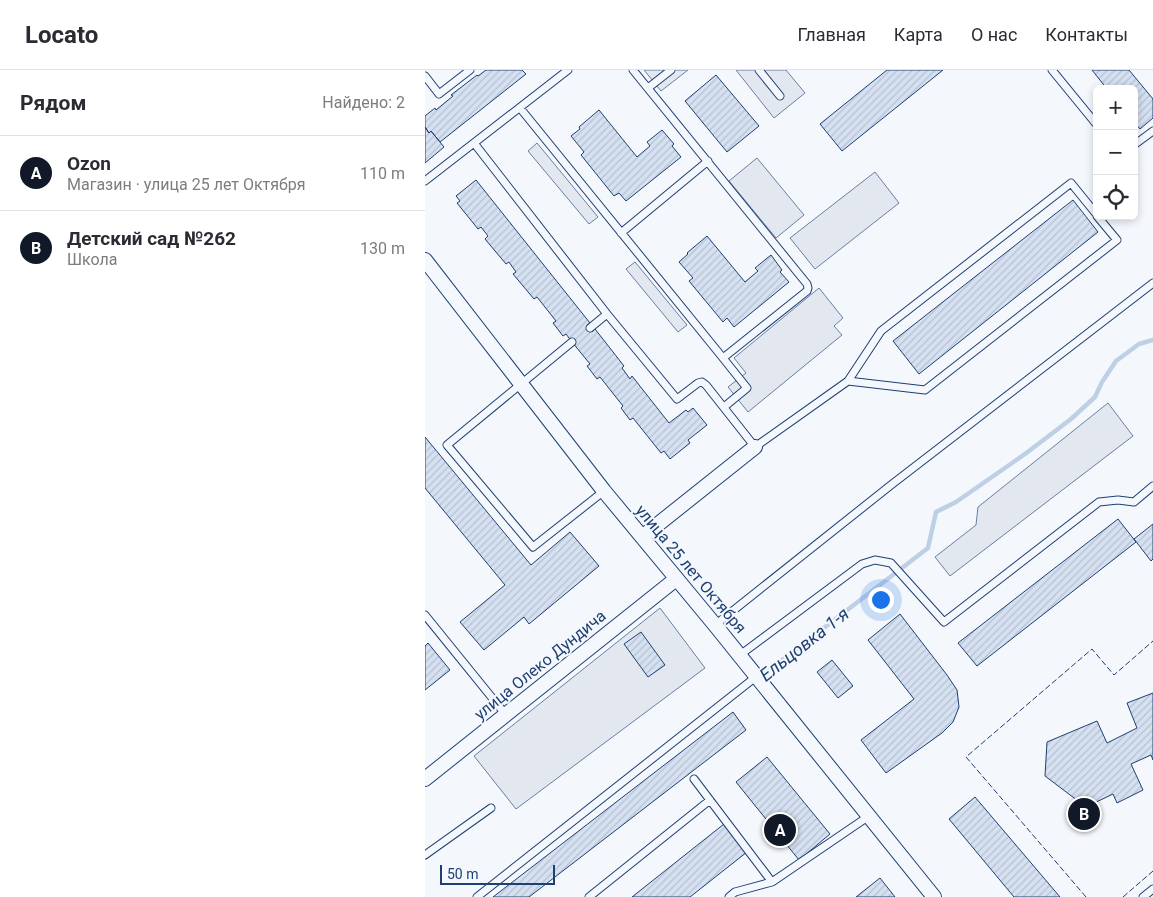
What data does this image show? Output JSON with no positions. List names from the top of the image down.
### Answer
{
  "streets": {
    "street": ["улица 25 лет Октября", "улица Олеко Дундича"]
  },
  "crossings": [
    ["улица 25 лет Октября", "улица Олеко Дундича"]
  ],
  "water": ["Ельцовка 1-я"],
  "scale_bar": "50 m",
  "page": {
    "header": "Locato",
    "nav": [
      "Главная",
      "Карта",
      "О нас",
      "Контакты"
    ],
    "heading": ["Рядом", "Найдено: 2"],
    "map_buttons": ["+", "−"],
    "list": [
      {
        "mark": "A",
        "name": "Ozon",
        "note": "Магазин · улица 25 лет Октября",
        "value": "110 m"
      },
      {
        "mark": "B",
        "name": "Детский сад №262",
        "note": "Школа",
        "value": "130 m"
      }
    ],
    "pins": ["B", "A"],
    "scale": "50 m"
  }
}
